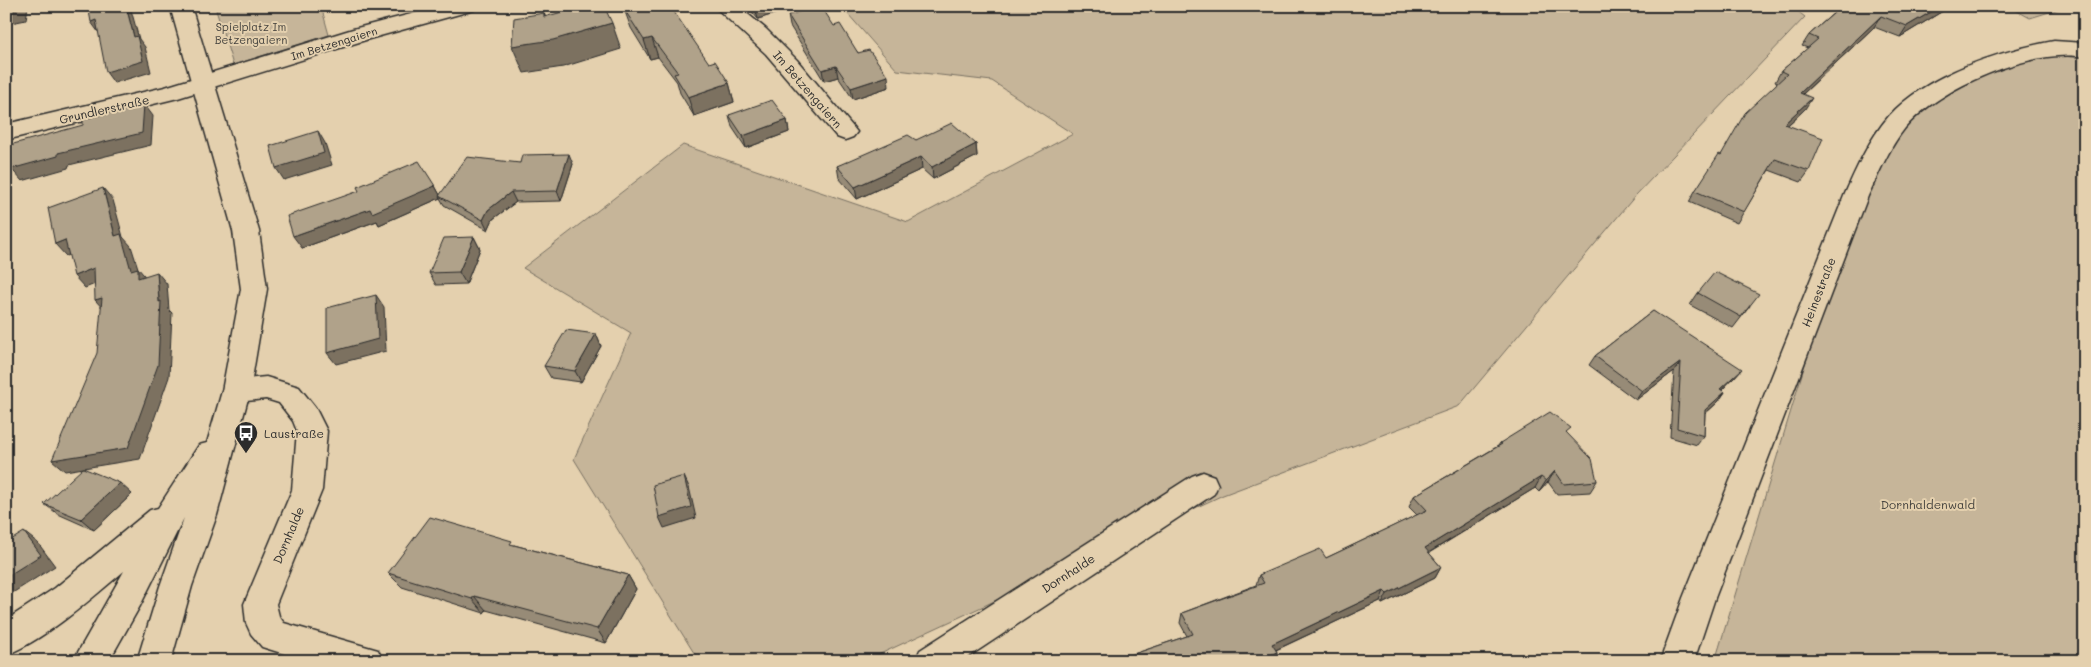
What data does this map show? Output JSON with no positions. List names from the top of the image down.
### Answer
{
  "streets": {
    "street": [
      "Im Betzengaiern",
      "Grundlerstraße",
      "Heinestraße",
      "Dornhalde"
    ]
  },
  "crossings": [
    ["Im Betzengaiern", "Grundlerstraße"]
  ],
  "parks": ["Spielplatz Im Betzengaiern", "Dornhaldenwald"],
  "places": {
    "bus stop": ["Laustraße"]
  }
}
